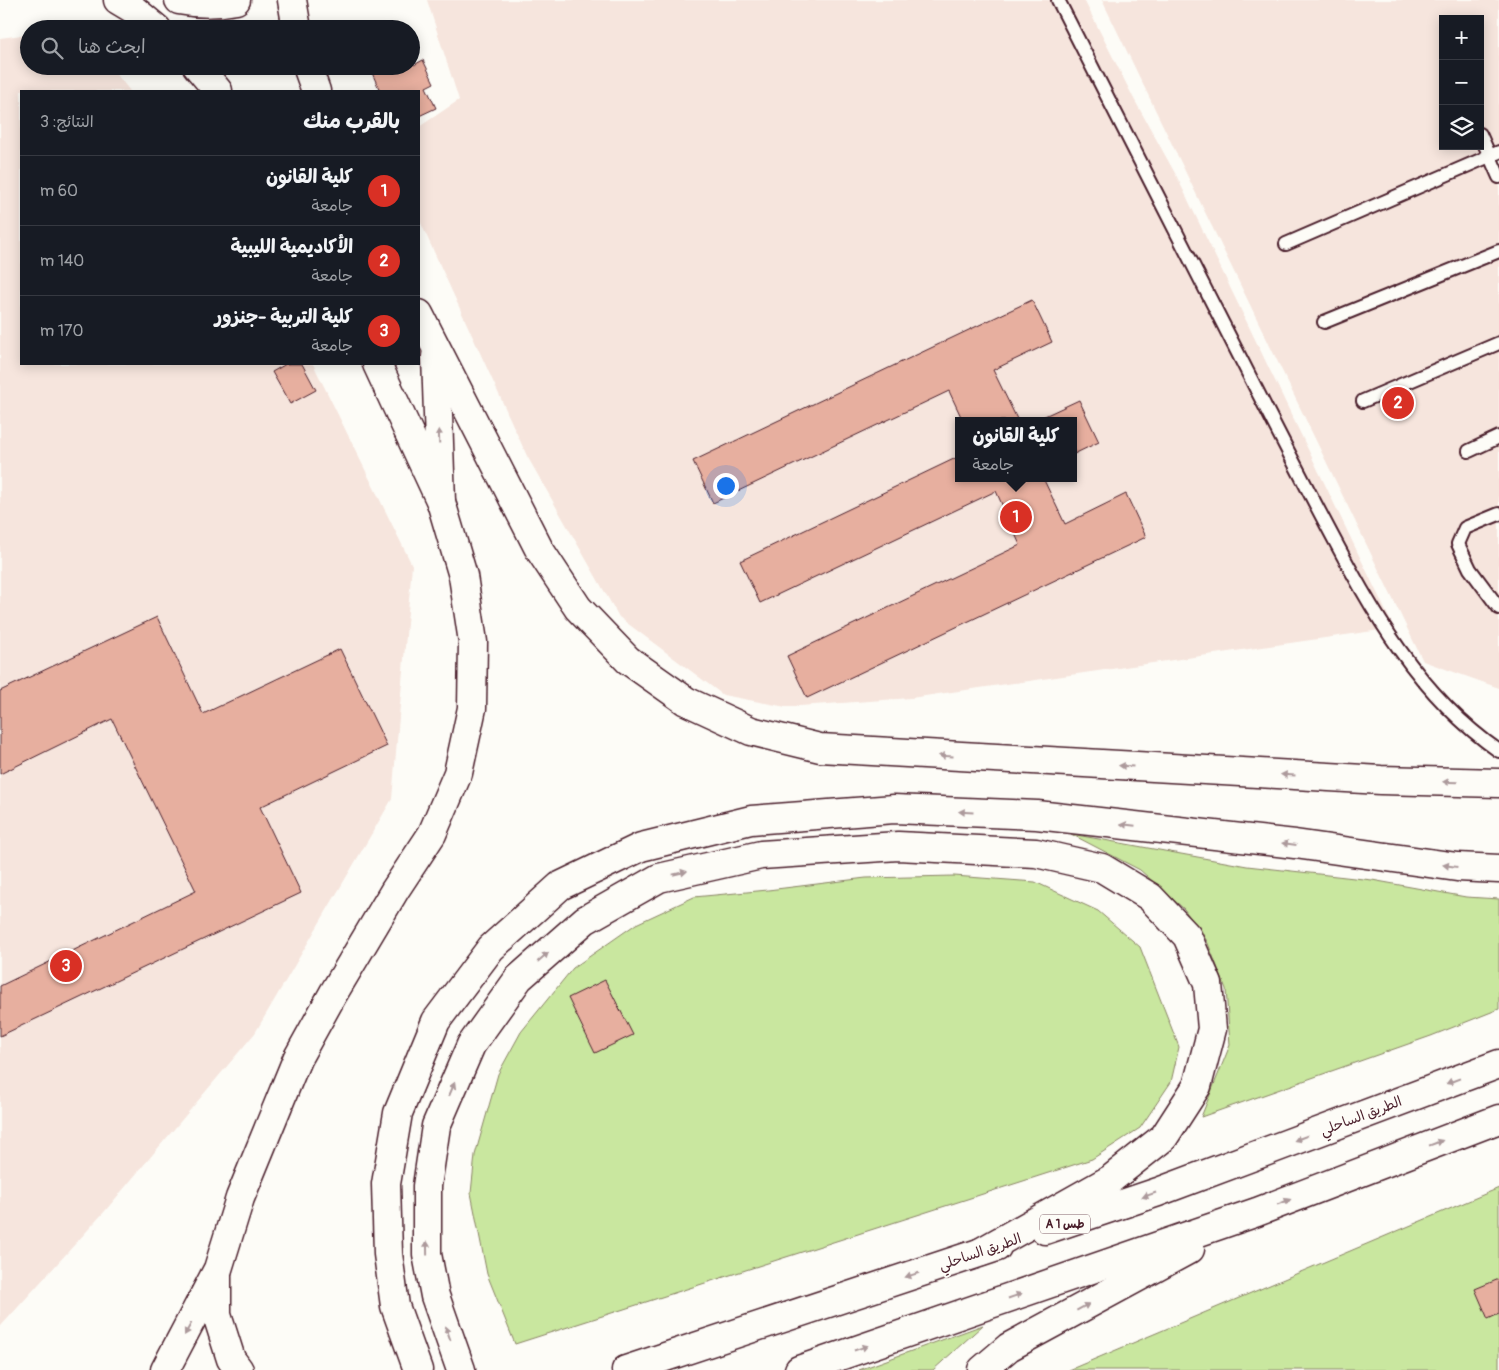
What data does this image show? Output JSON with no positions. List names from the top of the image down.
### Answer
{
  "streets": {
    "main road": ["الطريق الساحلي", "A 1 طس"]
  },
  "page": {
    "map_buttons": ["+", "−"],
    "search": "ابحث هنا",
    "heading": ["بالقرب منك", "النتائج: 3"],
    "list": [
      {
        "mark": "1",
        "name": "كلية القانون",
        "note": "جامعة",
        "value": "60 m"
      },
      {
        "mark": "2",
        "name": "الأكاديمية الليبية",
        "note": "جامعة",
        "value": "140 m"
      },
      {
        "mark": "3",
        "name": "كلية التربية -جنزور",
        "note": "جامعة",
        "value": "170 m"
      }
    ],
    "pins": ["2", "1", "3"],
    "popup": ["كلية القانون", "جامعة"]
  }
}
